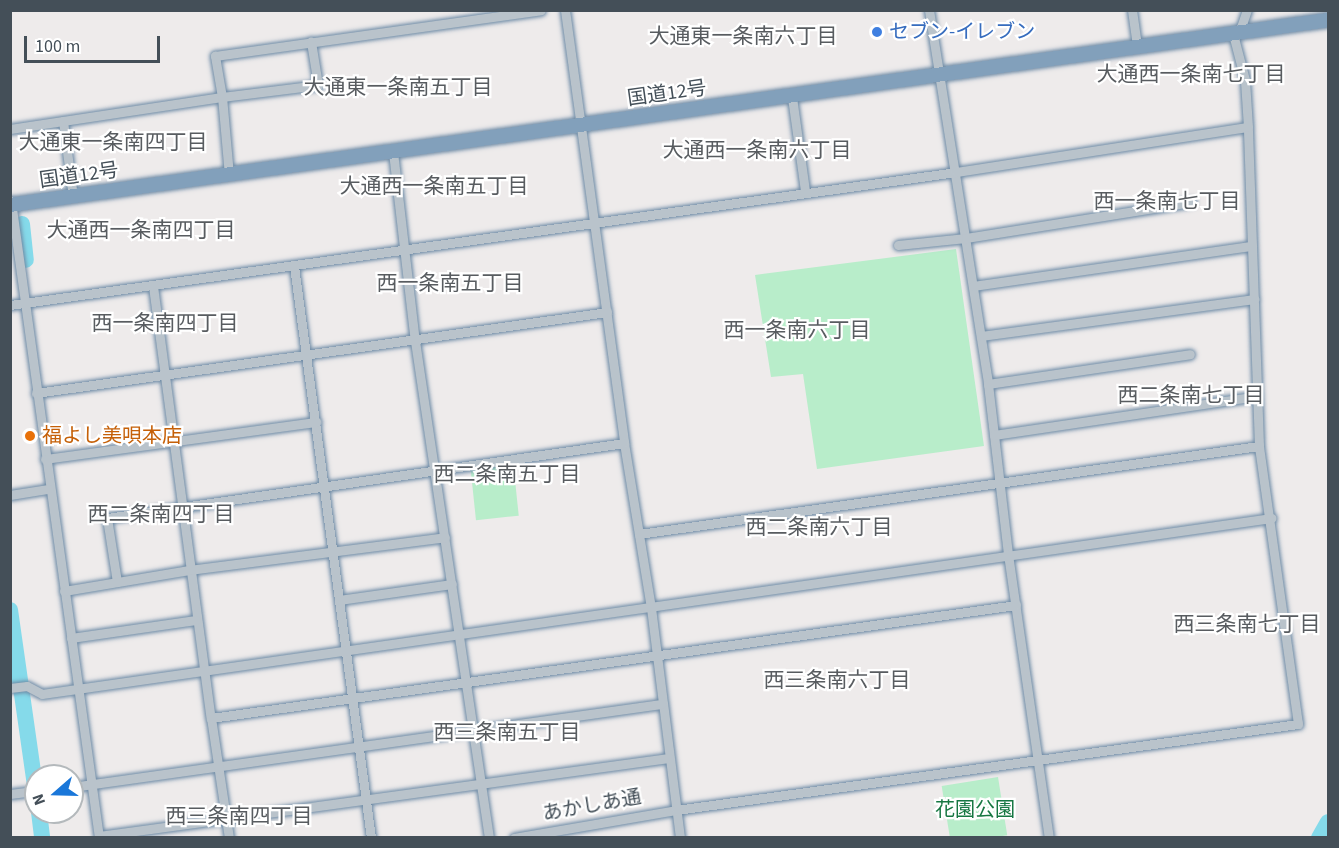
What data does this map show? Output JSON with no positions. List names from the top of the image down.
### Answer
{
  "streets": {
    "highway": ["国道12号"],
    "street": ["あかしあ通"]
  },
  "districts": [
    "大通東一条南六丁目",
    "大通西一条南七丁目",
    "大通東一条南五丁目",
    "大通東一条南四丁目",
    "大通西一条南六丁目",
    "大通西一条南五丁目",
    "西一条南七丁目",
    "大通西一条南四丁目",
    "西一条南五丁目",
    "西一条南四丁目",
    "西一条南六丁目",
    "西二条南七丁目",
    "西二条南五丁目",
    "西二条南四丁目",
    "西二条南六丁目",
    "西三条南七丁目",
    "西三条南六丁目",
    "西三条南五丁目",
    "西三条南四丁目"
  ],
  "parks": ["花園公園"],
  "places": ["セブン-イレブン", "福よし美唄本店"],
  "scale_bar": "100 m",
  "north": "left"
}
